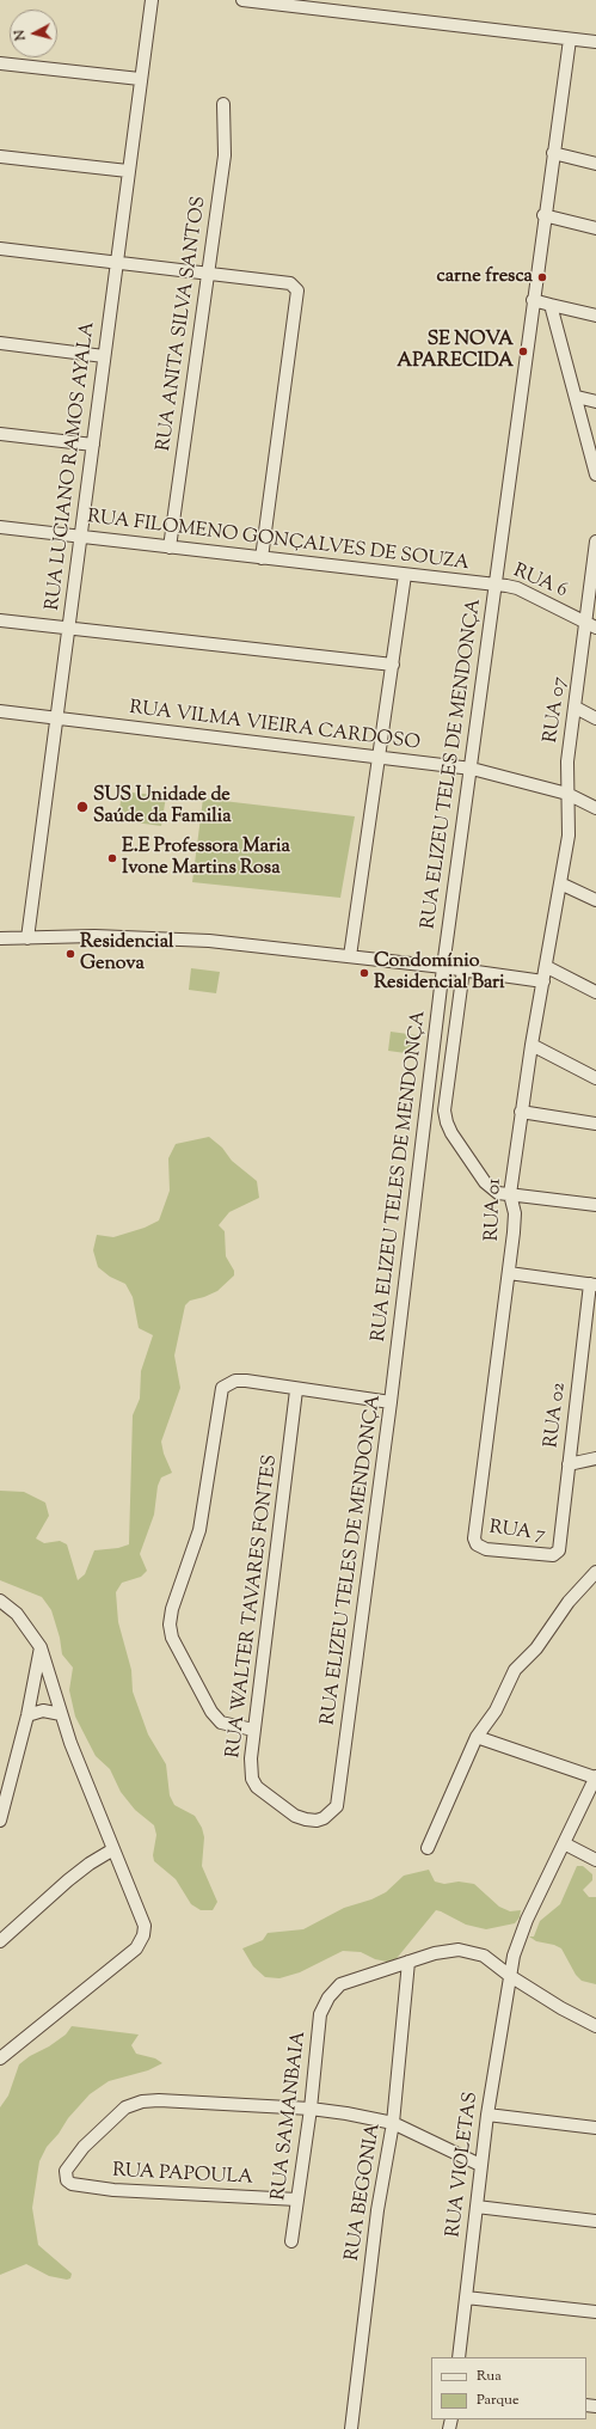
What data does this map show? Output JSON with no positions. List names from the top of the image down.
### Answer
{
  "streets": {
    "street": [
      "RUA ANITA SILVA SANTOS",
      "RUA LUCIANO RAMOS AYALA",
      "RUA FILOMENO GONÇALVES DE SOUZA",
      "RUA 6",
      "RUA 07",
      "RUA VILMA VIEIRA CARDOSO",
      "RUA ELIZEU TELES DE MENDONÇA",
      "RUA 01",
      "RUA 02",
      "RUA 7",
      "RUA WALTER TAVARES FONTES",
      "RUA SAMANBAIA",
      "RUA VIOLETAS",
      "RUA PAPOULA",
      "RUA BEGONIA"
    ]
  },
  "crossings": [
    ["RUA ANITA SILVA SANTOS", "RUA FILOMENO GONÇALVES DE SOUZA"],
    ["RUA LUCIANO RAMOS AYALA", "RUA FILOMENO GONÇALVES DE SOUZA"],
    ["RUA LUCIANO RAMOS AYALA", "RUA VILMA VIEIRA CARDOSO"],
    ["RUA FILOMENO GONÇALVES DE SOUZA", "RUA 6"],
    ["RUA FILOMENO GONÇALVES DE SOUZA", "RUA ELIZEU TELES DE MENDONÇA"],
    ["RUA 6", "RUA 07"],
    ["RUA 6", "RUA ELIZEU TELES DE MENDONÇA"],
    ["RUA 07", "RUA VILMA VIEIRA CARDOSO"],
    ["RUA 07", "RUA 01"],
    ["RUA VILMA VIEIRA CARDOSO", "RUA ELIZEU TELES DE MENDONÇA"],
    ["RUA ELIZEU TELES DE MENDONÇA", "RUA WALTER TAVARES FONTES"],
    ["RUA 01", "RUA 7"],
    ["RUA 02", "RUA 7"],
    ["RUA SAMANBAIA", "RUA PAPOULA"],
    ["RUA SAMANBAIA", "RUA BEGONIA"]
  ],
  "places": [
    "carne fresca",
    "SE NOVA APARECIDA",
    "SUS Unidade de Saúde da Familia",
    "E.E Professora Maria Ivone Martins Rosa",
    "Residencial Genova",
    "Condomínio Residencial Bari"
  ],
  "legend": ["Rua", "Parque"],
  "north": "left"
}
